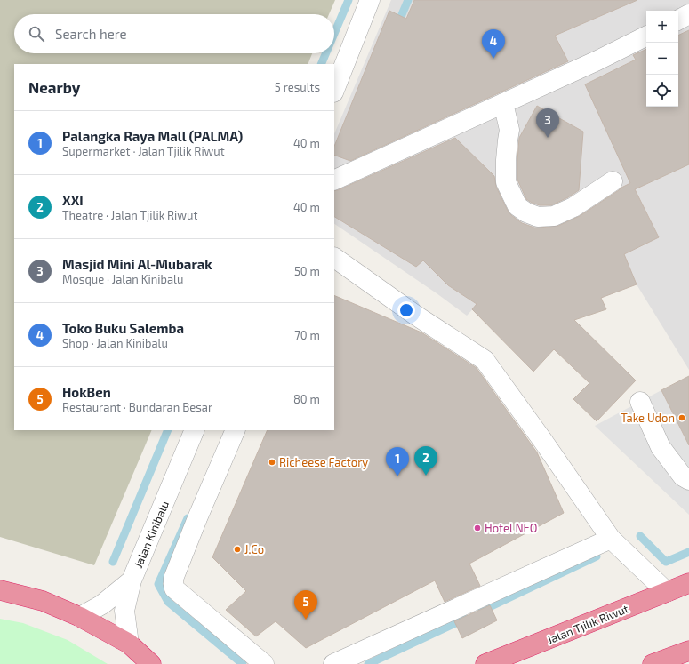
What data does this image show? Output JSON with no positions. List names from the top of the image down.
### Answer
{
  "streets": {
    "highway": ["Jalan Tjilik Riwut"],
    "street": ["Jalan Kinibalu"]
  },
  "places": [
    "Take Udon",
    "Richeese Factory",
    "Hotel NEO",
    "J.Co"
  ],
  "page": {
    "map_buttons": ["+", "−"],
    "search": "Search here",
    "pins": [
      "4",
      "3",
      "2",
      "1",
      "5"
    ],
    "heading": ["Nearby", "5 results"],
    "list": [
      {
        "mark": "1",
        "name": "Palangka Raya Mall (PALMA)",
        "note": "Supermarket · Jalan Tjilik Riwut",
        "value": "40 m"
      },
      {
        "mark": "2",
        "name": "XXI",
        "note": "Theatre · Jalan Tjilik Riwut",
        "value": "40 m"
      },
      {
        "mark": "3",
        "name": "Masjid Mini Al-Mubarak",
        "note": "Mosque · Jalan Kinibalu",
        "value": "50 m"
      },
      {
        "mark": "4",
        "name": "Toko Buku Salemba",
        "note": "Shop · Jalan Kinibalu",
        "value": "70 m"
      },
      {
        "mark": "5",
        "name": "HokBen",
        "note": "Restaurant · Bundaran Besar",
        "value": "80 m"
      }
    ]
  }
}
